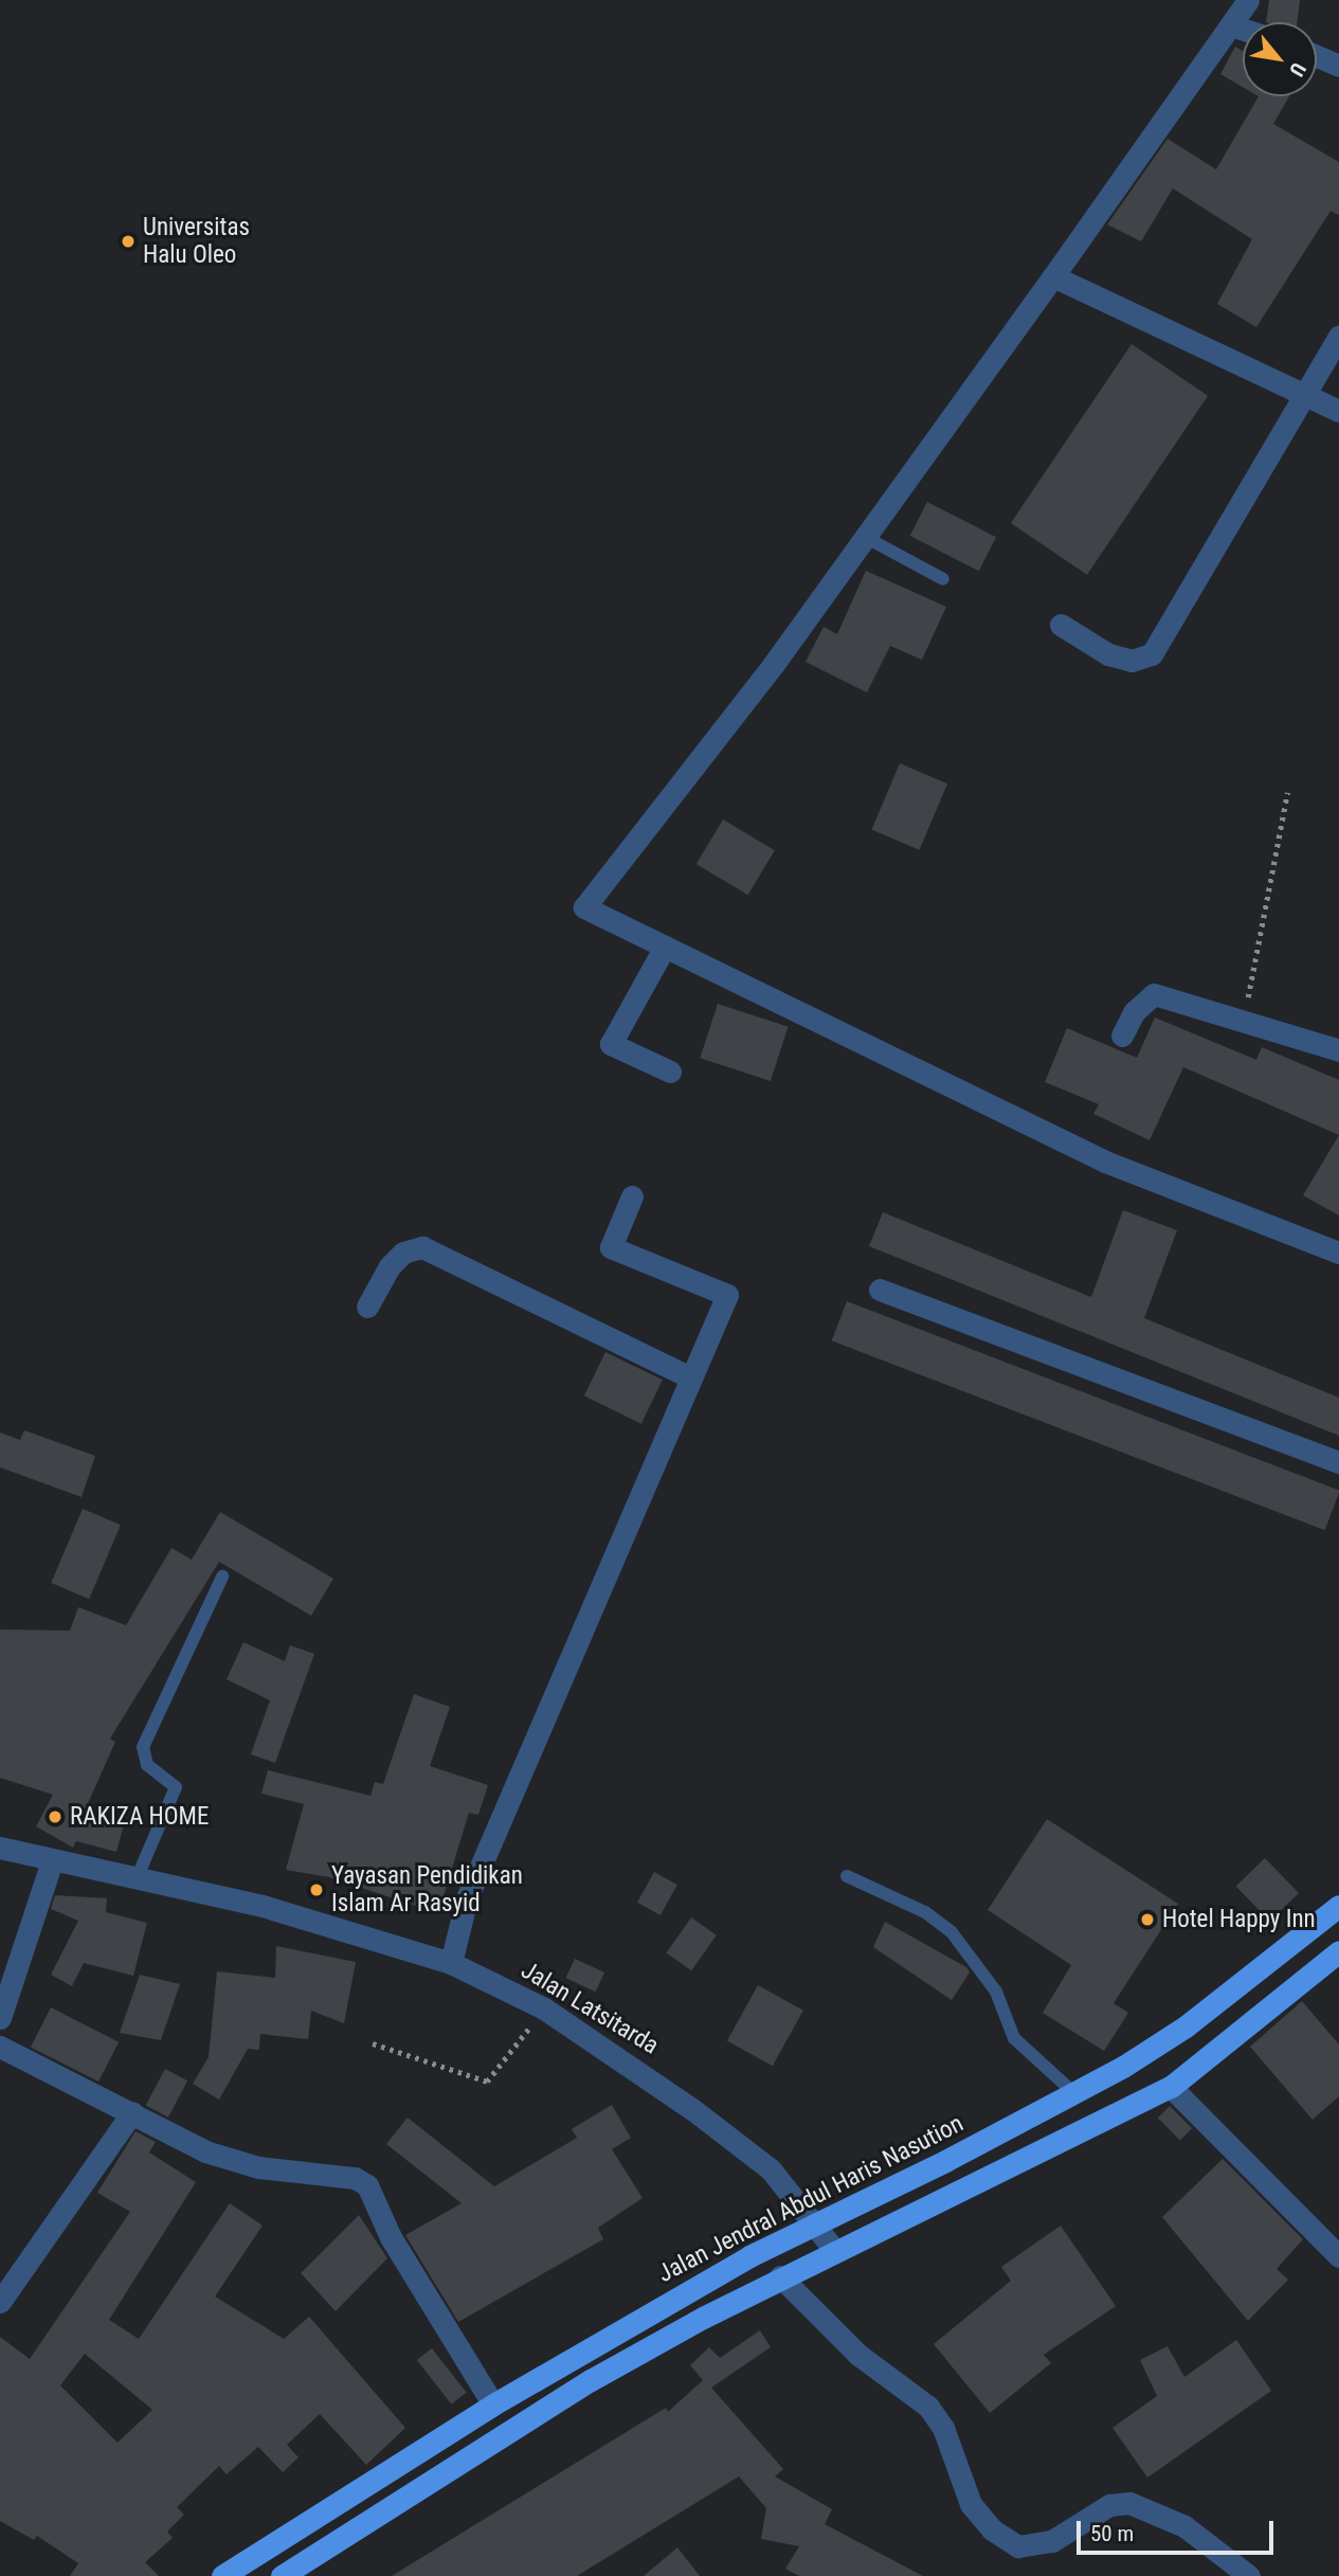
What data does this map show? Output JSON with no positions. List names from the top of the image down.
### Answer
{
  "streets": {
    "highway": ["Jalan Jendral Abdul Haris Nasution"],
    "street": ["Jalan Latsitarda"]
  },
  "crossings": [
    ["Jalan Latsitarda", "Jalan Jendral Abdul Haris Nasution"]
  ],
  "places": [
    "Universitas Halu Oleo",
    "RAKIZA HOME",
    "Yayasan Pendidikan Islam Ar Rasyid",
    "Hotel Happy Inn"
  ],
  "scale_bar": "50 m",
  "north": "bottom right"
}
